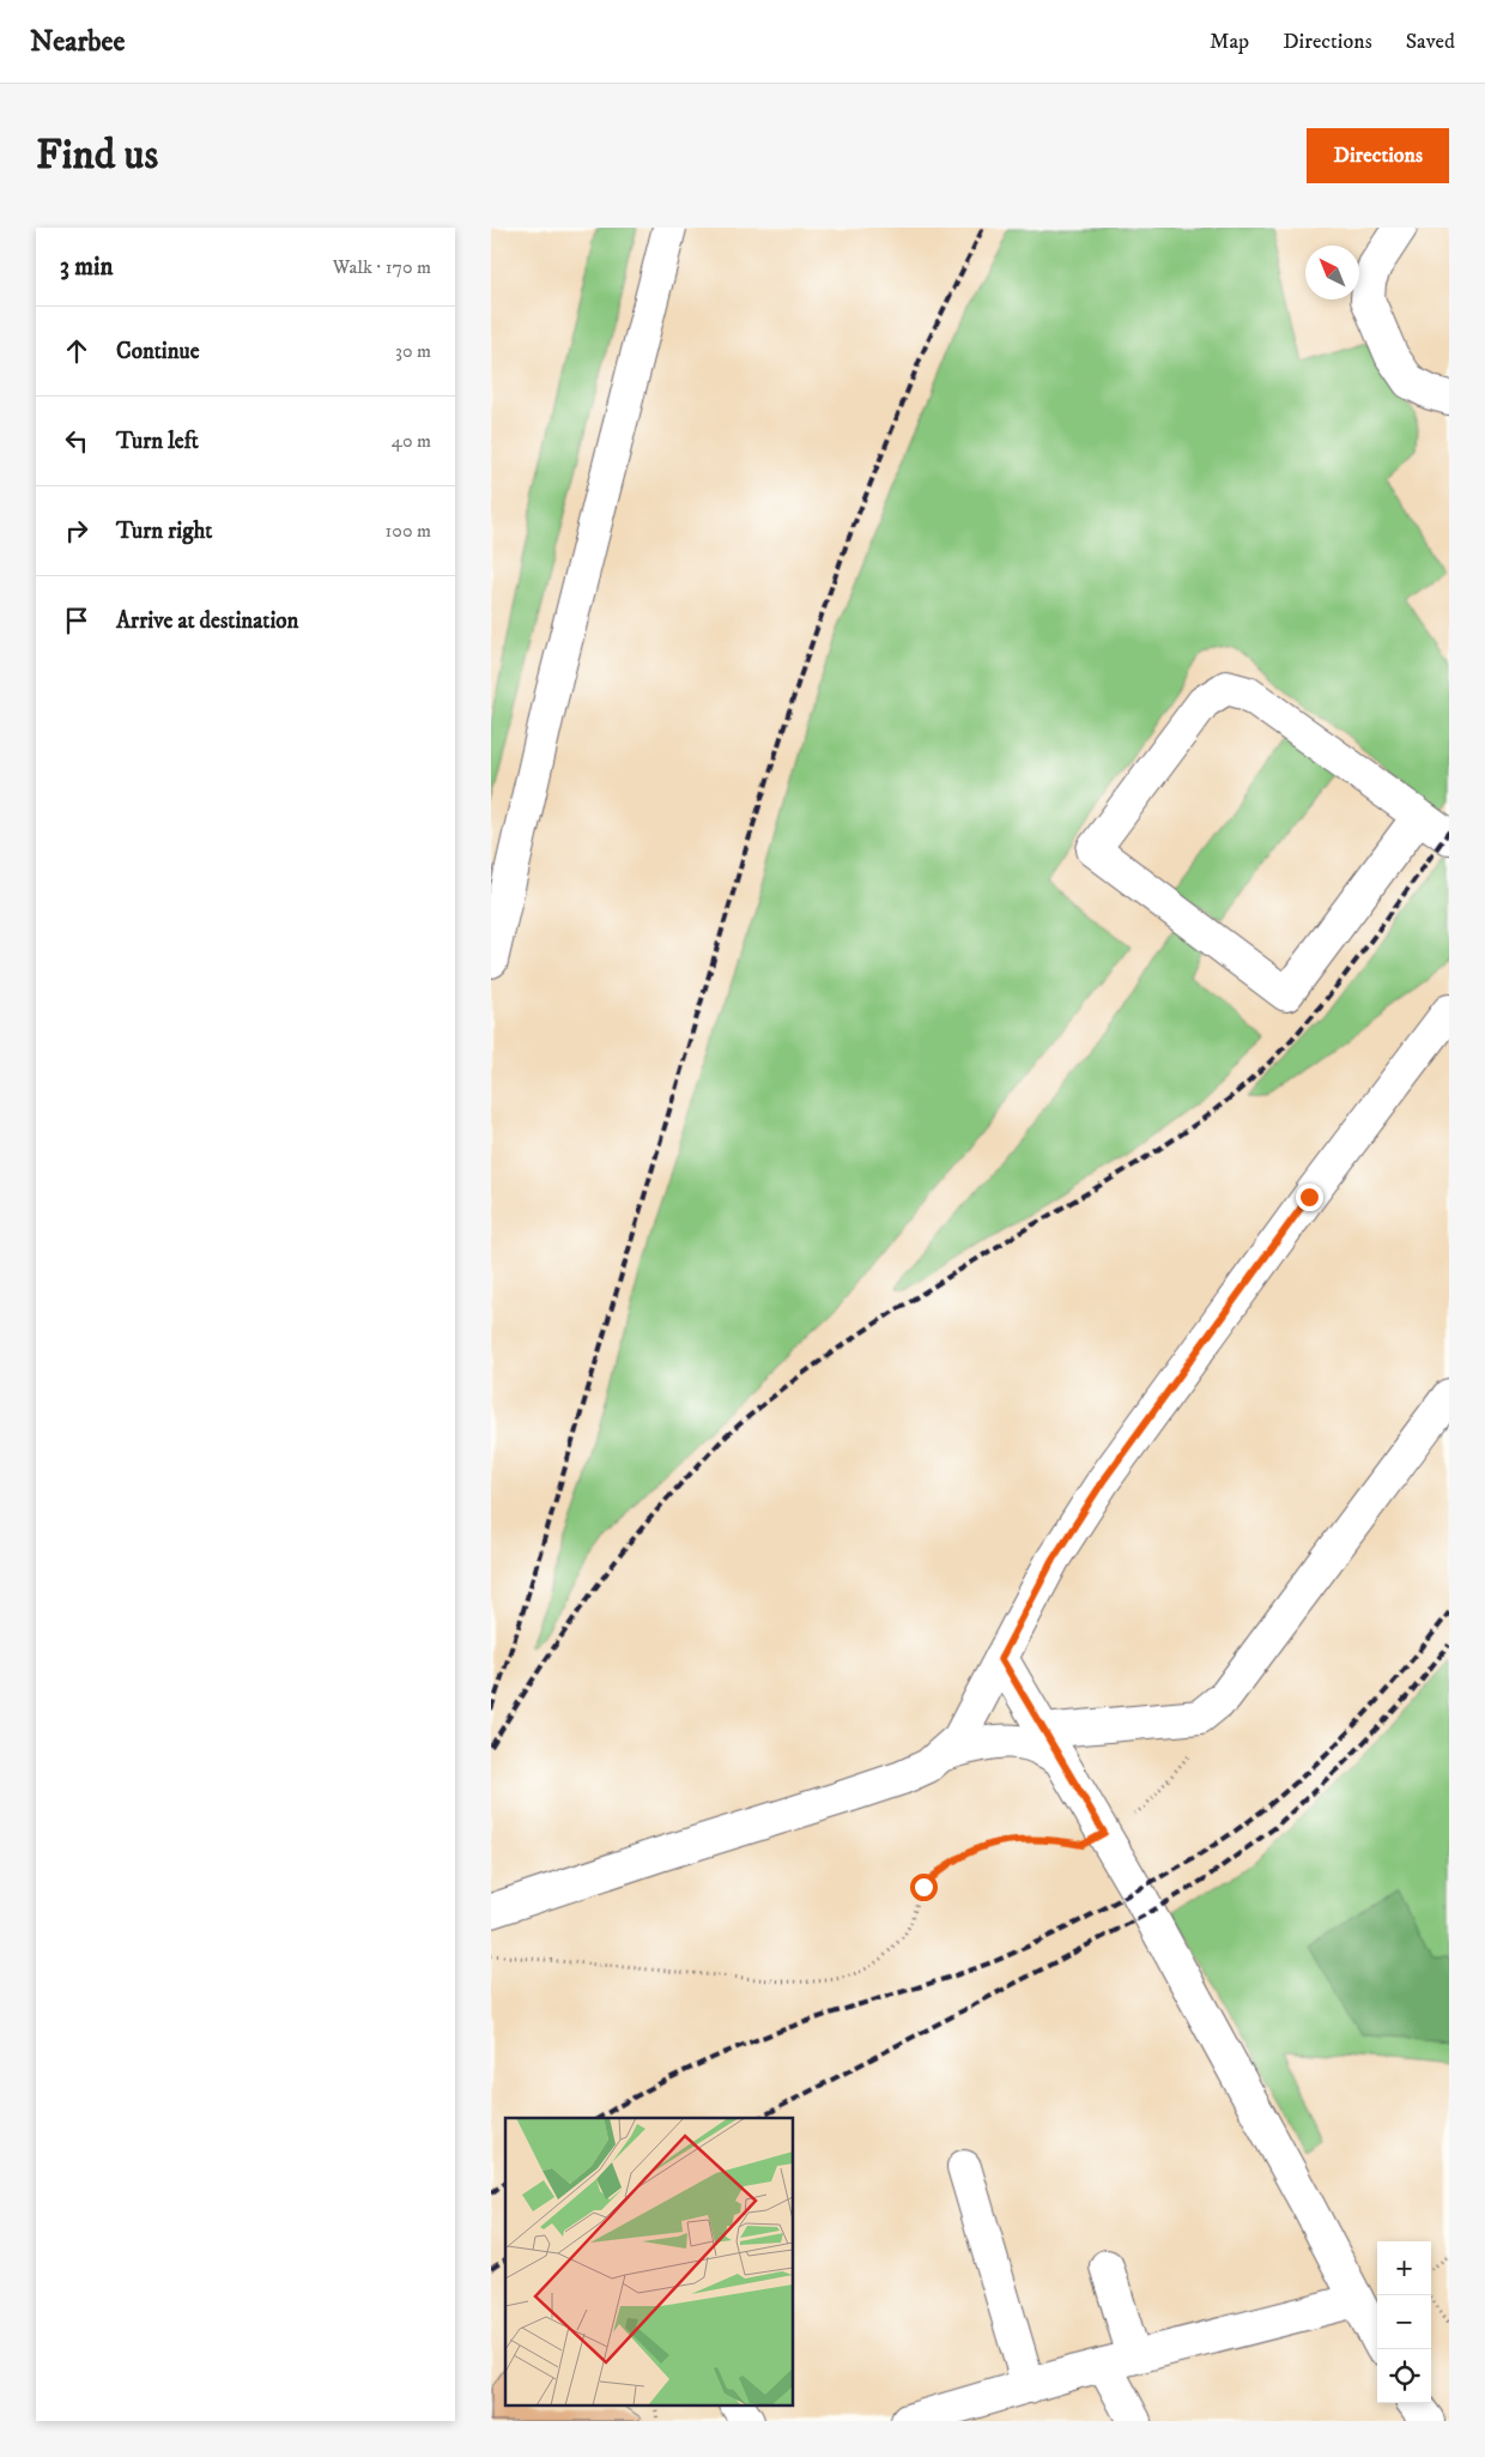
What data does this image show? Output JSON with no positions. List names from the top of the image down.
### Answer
{
  "north": "top left",
  "page": {
    "header": "Nearbee",
    "nav": ["Map", "Directions", "Saved"],
    "buttons": "Directions",
    "title": "Find us",
    "heading": ["3 min", "Walk · 170 m"],
    "list": [
      ["Continue", "30 m"],
      ["Turn left", "40 m"],
      ["Turn right", "100 m"],
      "Arrive at destination"
    ],
    "map_buttons": ["+", "−"]
  }
}
